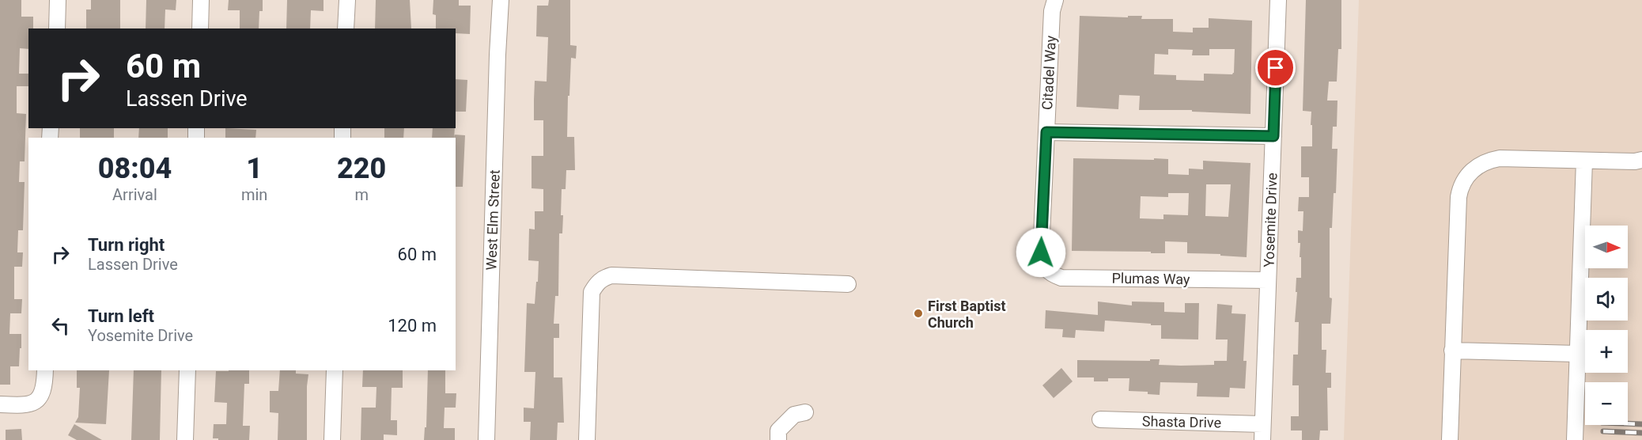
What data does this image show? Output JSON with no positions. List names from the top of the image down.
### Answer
{
  "streets": {
    "street": [
      "Citadel Way",
      "West Elm Street",
      "Yosemite Drive",
      "Plumas Way",
      "Shasta Drive"
    ]
  },
  "crossings": [
    ["Citadel Way", "Plumas Way"],
    ["Yosemite Drive", "Plumas Way"],
    ["Yosemite Drive", "Shasta Drive"]
  ],
  "places": ["First Baptist Church"],
  "north": "right",
  "page": {
    "turn": ["60 m", "Lassen Drive"],
    "eta": [
      "08:04",
      "Arrival",
      "1",
      "min",
      "220",
      "m"
    ],
    "list": [
      {
        "name": "Turn right",
        "note": "Lassen Drive",
        "value": "60 m"
      },
      {
        "name": "Turn left",
        "note": "Yosemite Drive",
        "value": "120 m"
      }
    ],
    "map_buttons": ["+", "−"]
  }
}
